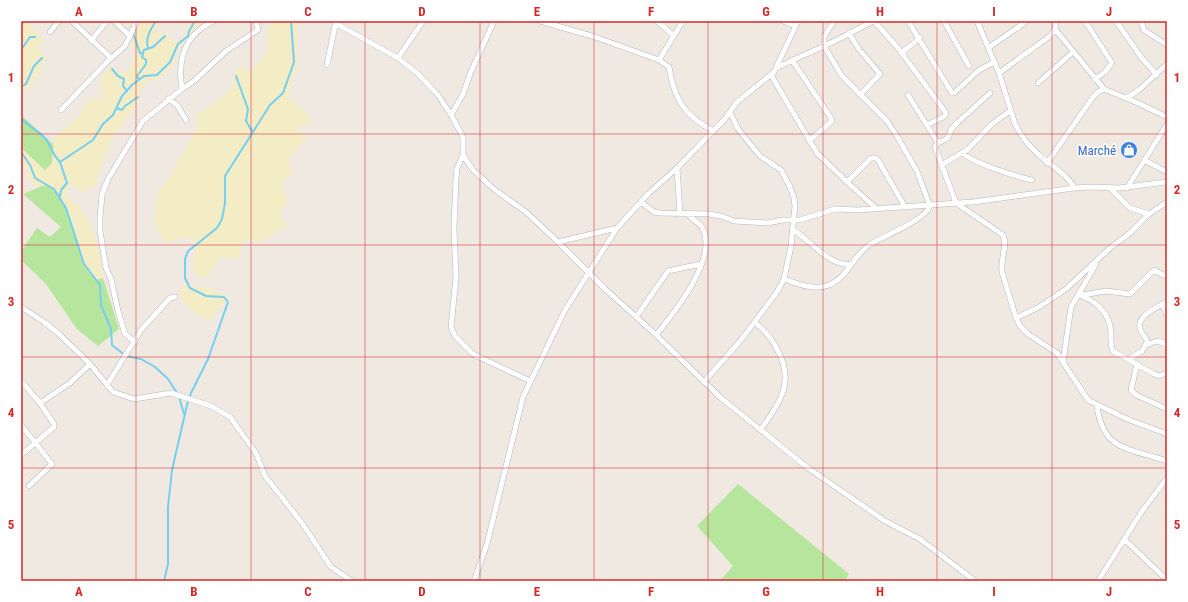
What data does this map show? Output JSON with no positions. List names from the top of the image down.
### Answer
{
  "places": {
    "shop": ["Marché"]
  },
  "grid": {
    "columns": [
      "A",
      "B",
      "C",
      "D",
      "E",
      "F",
      "G",
      "H",
      "I",
      "J"
    ],
    "rows": [
      "1",
      "2",
      "3",
      "4",
      "5"
    ]
  }
}
